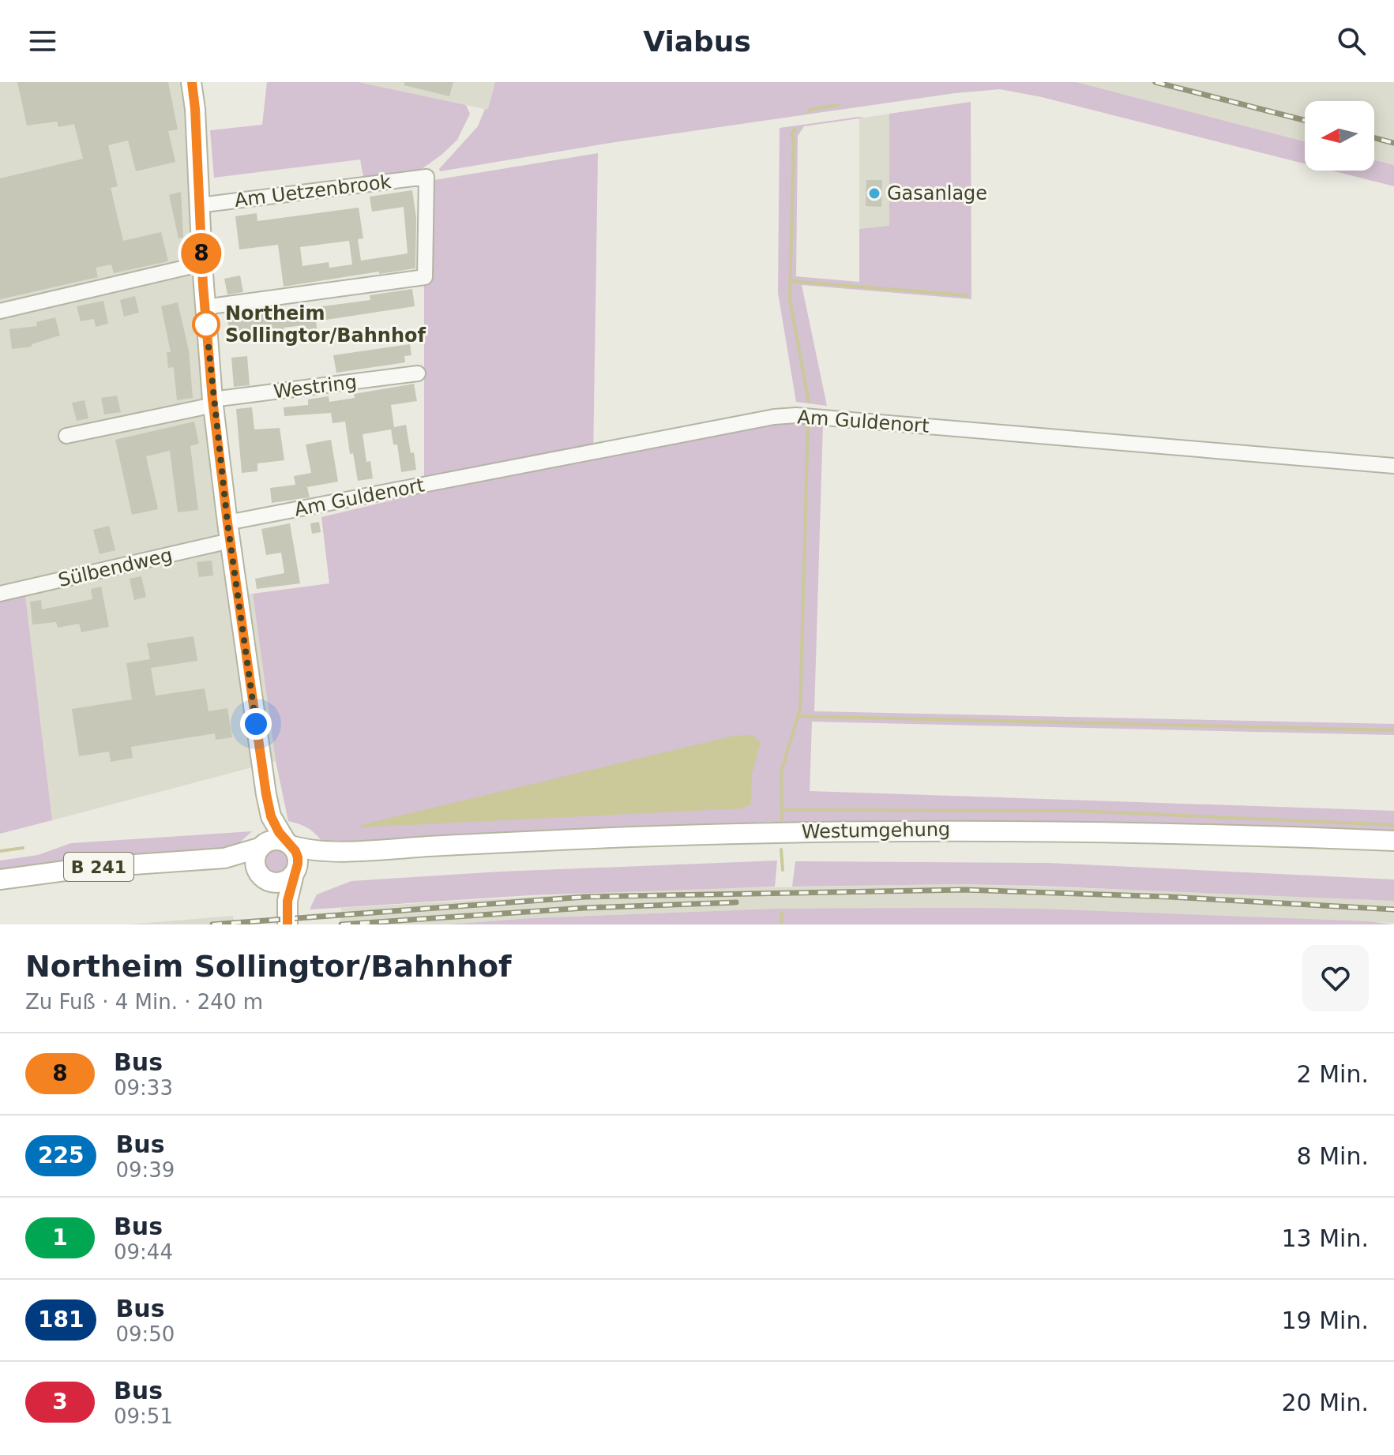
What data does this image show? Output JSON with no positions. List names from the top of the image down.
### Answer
{
  "streets": {
    "main road": ["Westumgehung", "B 241"],
    "street": [
      "Am Uetzenbrook",
      "Westring",
      "Am Guldenort",
      "Sülbendweg"
    ]
  },
  "crossings": [
    ["Am Guldenort", "Sülbendweg"],
    ["Westumgehung", "B 241"]
  ],
  "places": ["Gasanlage", "Northeim Sollingtor/Bahnhof"],
  "lines": ["bus line 8"],
  "north": "left",
  "page": {
    "header": "Viabus",
    "on_map": "8",
    "heading": ["Northeim Sollingtor/Bahnhof", "Zu Fuß · 4 Min. · 240 m"],
    "list": [
      {
        "mark": "8",
        "name": "Bus",
        "note": "09:33",
        "value": "2 Min."
      },
      {
        "mark": "225",
        "name": "Bus",
        "note": "09:39",
        "value": "8 Min."
      },
      {
        "mark": "1",
        "name": "Bus",
        "note": "09:44",
        "value": "13 Min."
      },
      {
        "mark": "181",
        "name": "Bus",
        "note": "09:50",
        "value": "19 Min."
      },
      {
        "mark": "3",
        "name": "Bus",
        "note": "09:51",
        "value": "20 Min."
      }
    ]
  }
}
